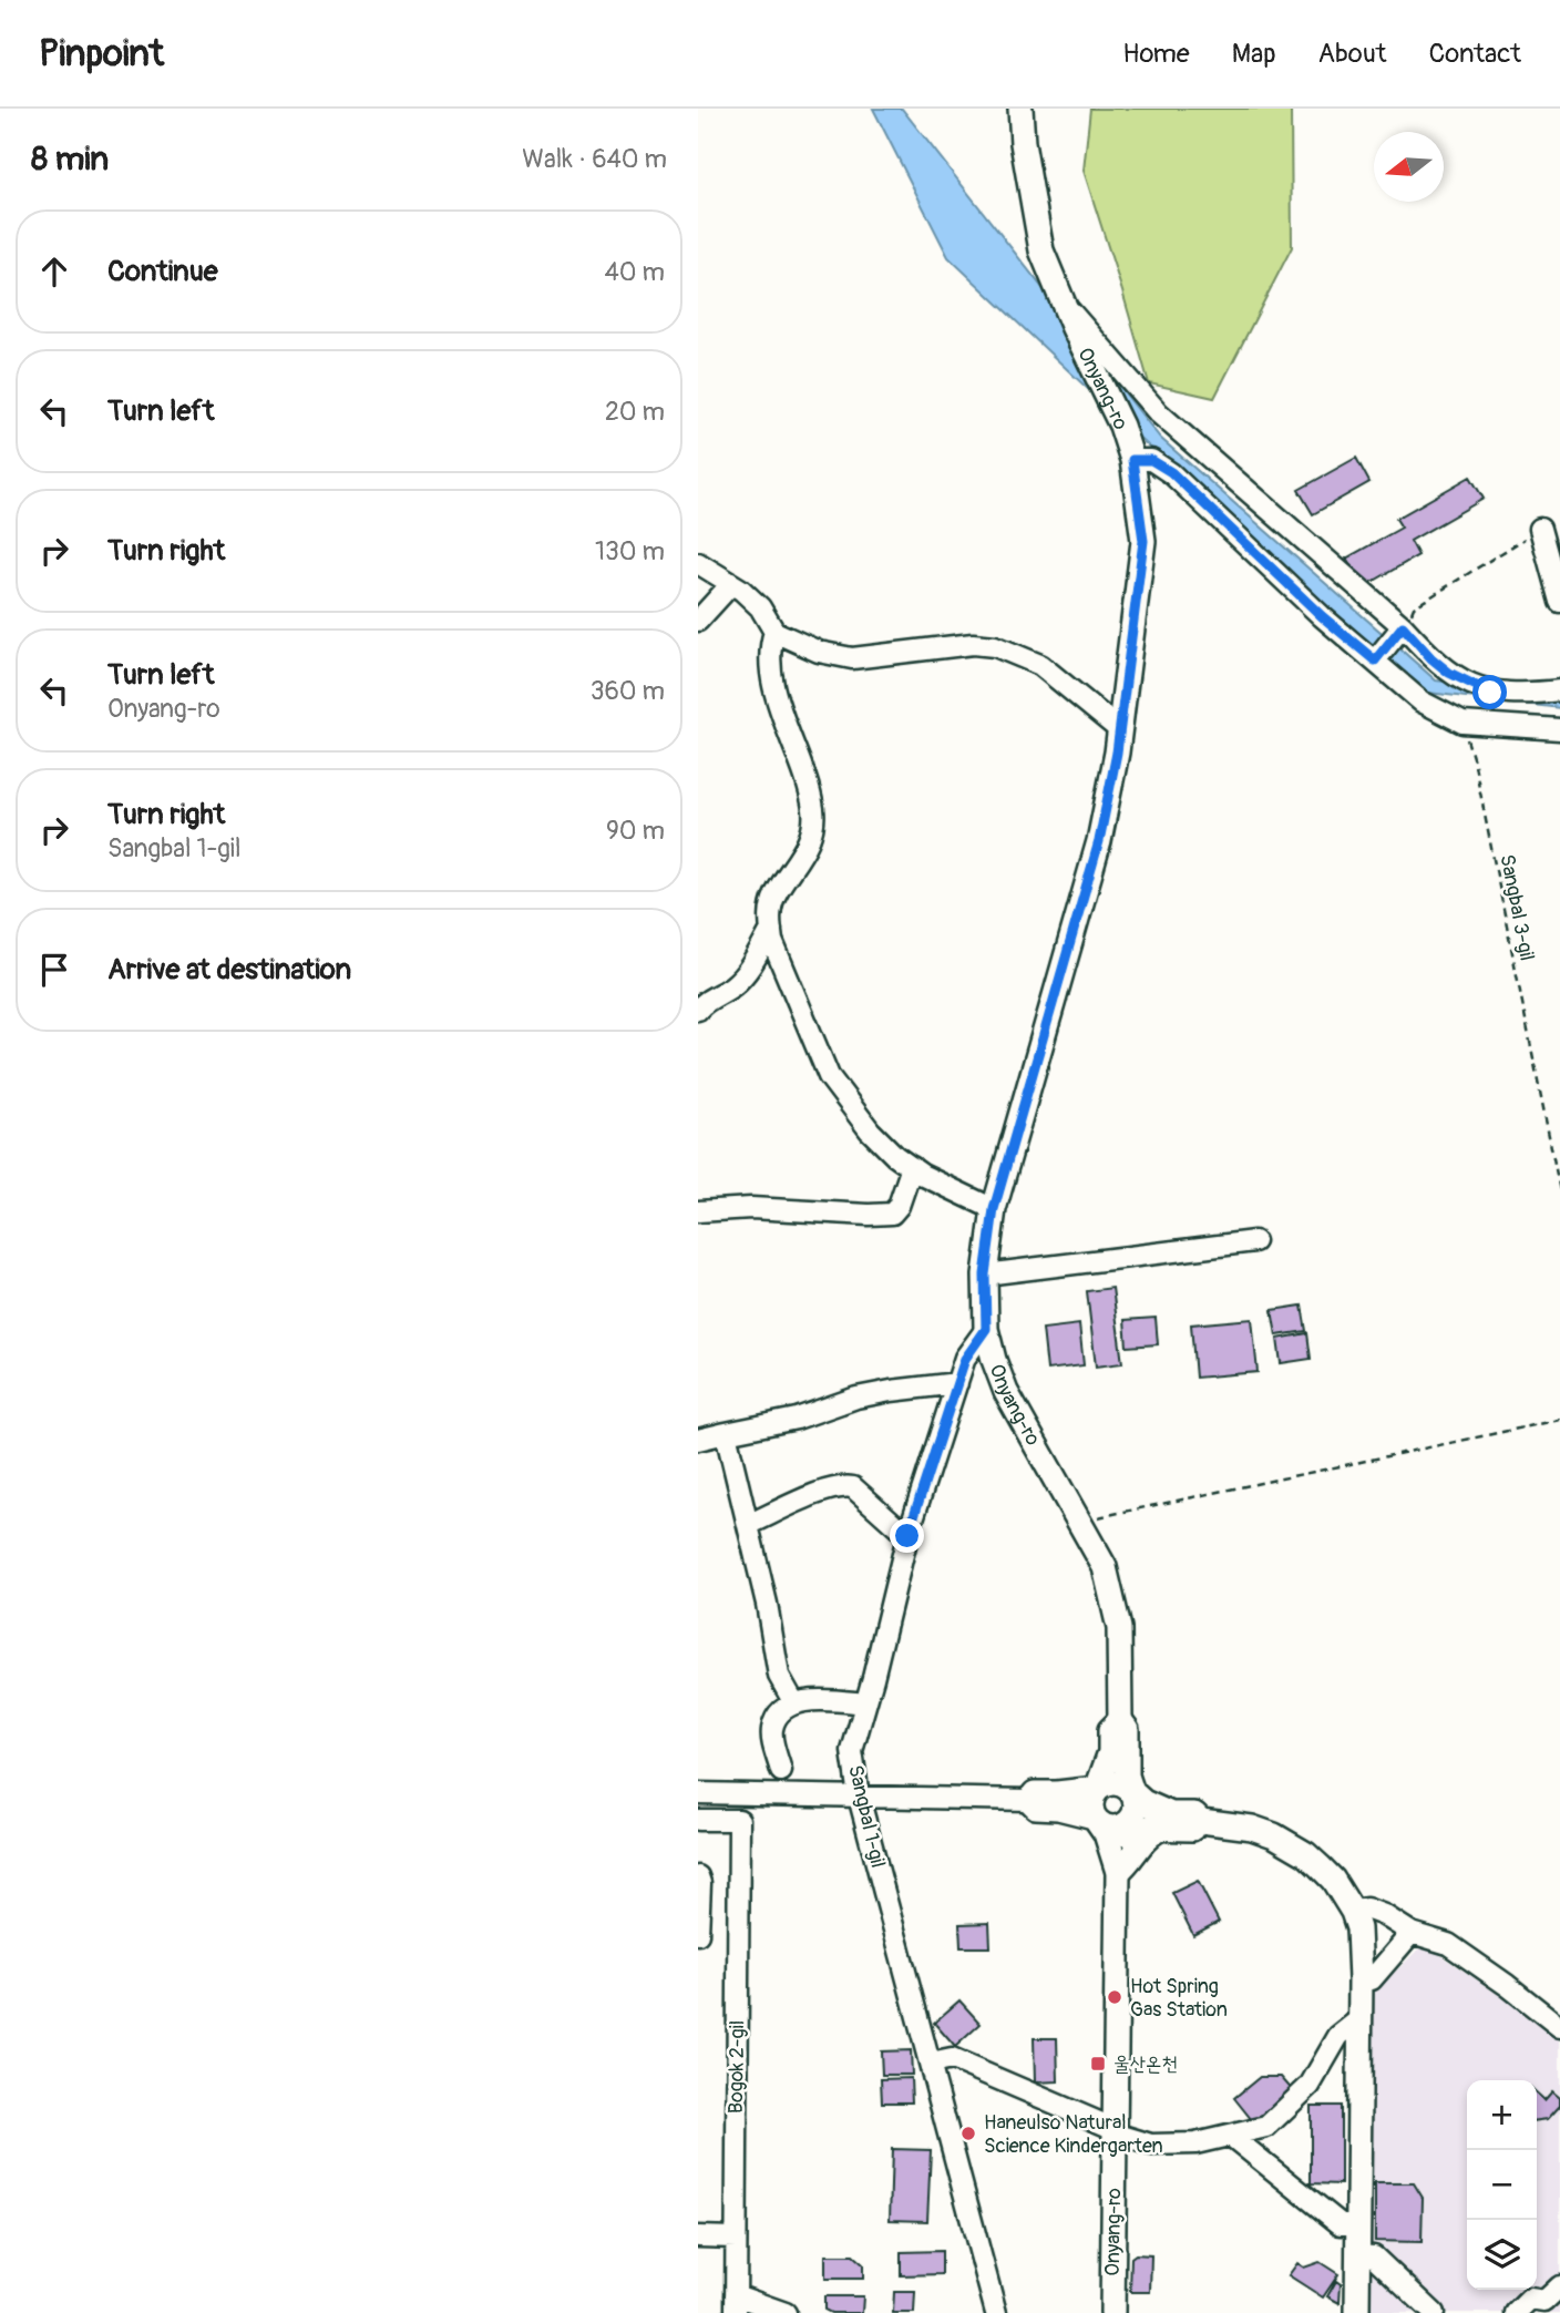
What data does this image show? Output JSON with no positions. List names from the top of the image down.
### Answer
{
  "streets": {
    "main road": ["Onyang-ro"],
    "street": ["Sangbal 1-gil", "Bogok 2-gil"],
    "path": ["Sangbal 3-gil"]
  },
  "crossings": [
    ["Onyang-ro", "Sangbal 1-gil"]
  ],
  "places": {
    "other": ["Hot Spring Gas Station", "Haneulso Natural Science Kindergarten"],
    "transit": ["울산온천"]
  },
  "north": "left",
  "page": {
    "header": "Pinpoint",
    "nav": [
      "Home",
      "Map",
      "About",
      "Contact"
    ],
    "heading": ["8 min", "Walk · 640 m"],
    "list": [
      ["Continue", "40 m"],
      ["Turn left", "20 m"],
      ["Turn right", "130 m"],
      ["Turn left", "Onyang-ro", "360 m"],
      ["Turn right", "Sangbal 1-gil", "90 m"],
      "Arrive at destination"
    ],
    "map_buttons": ["+", "−"]
  }
}
